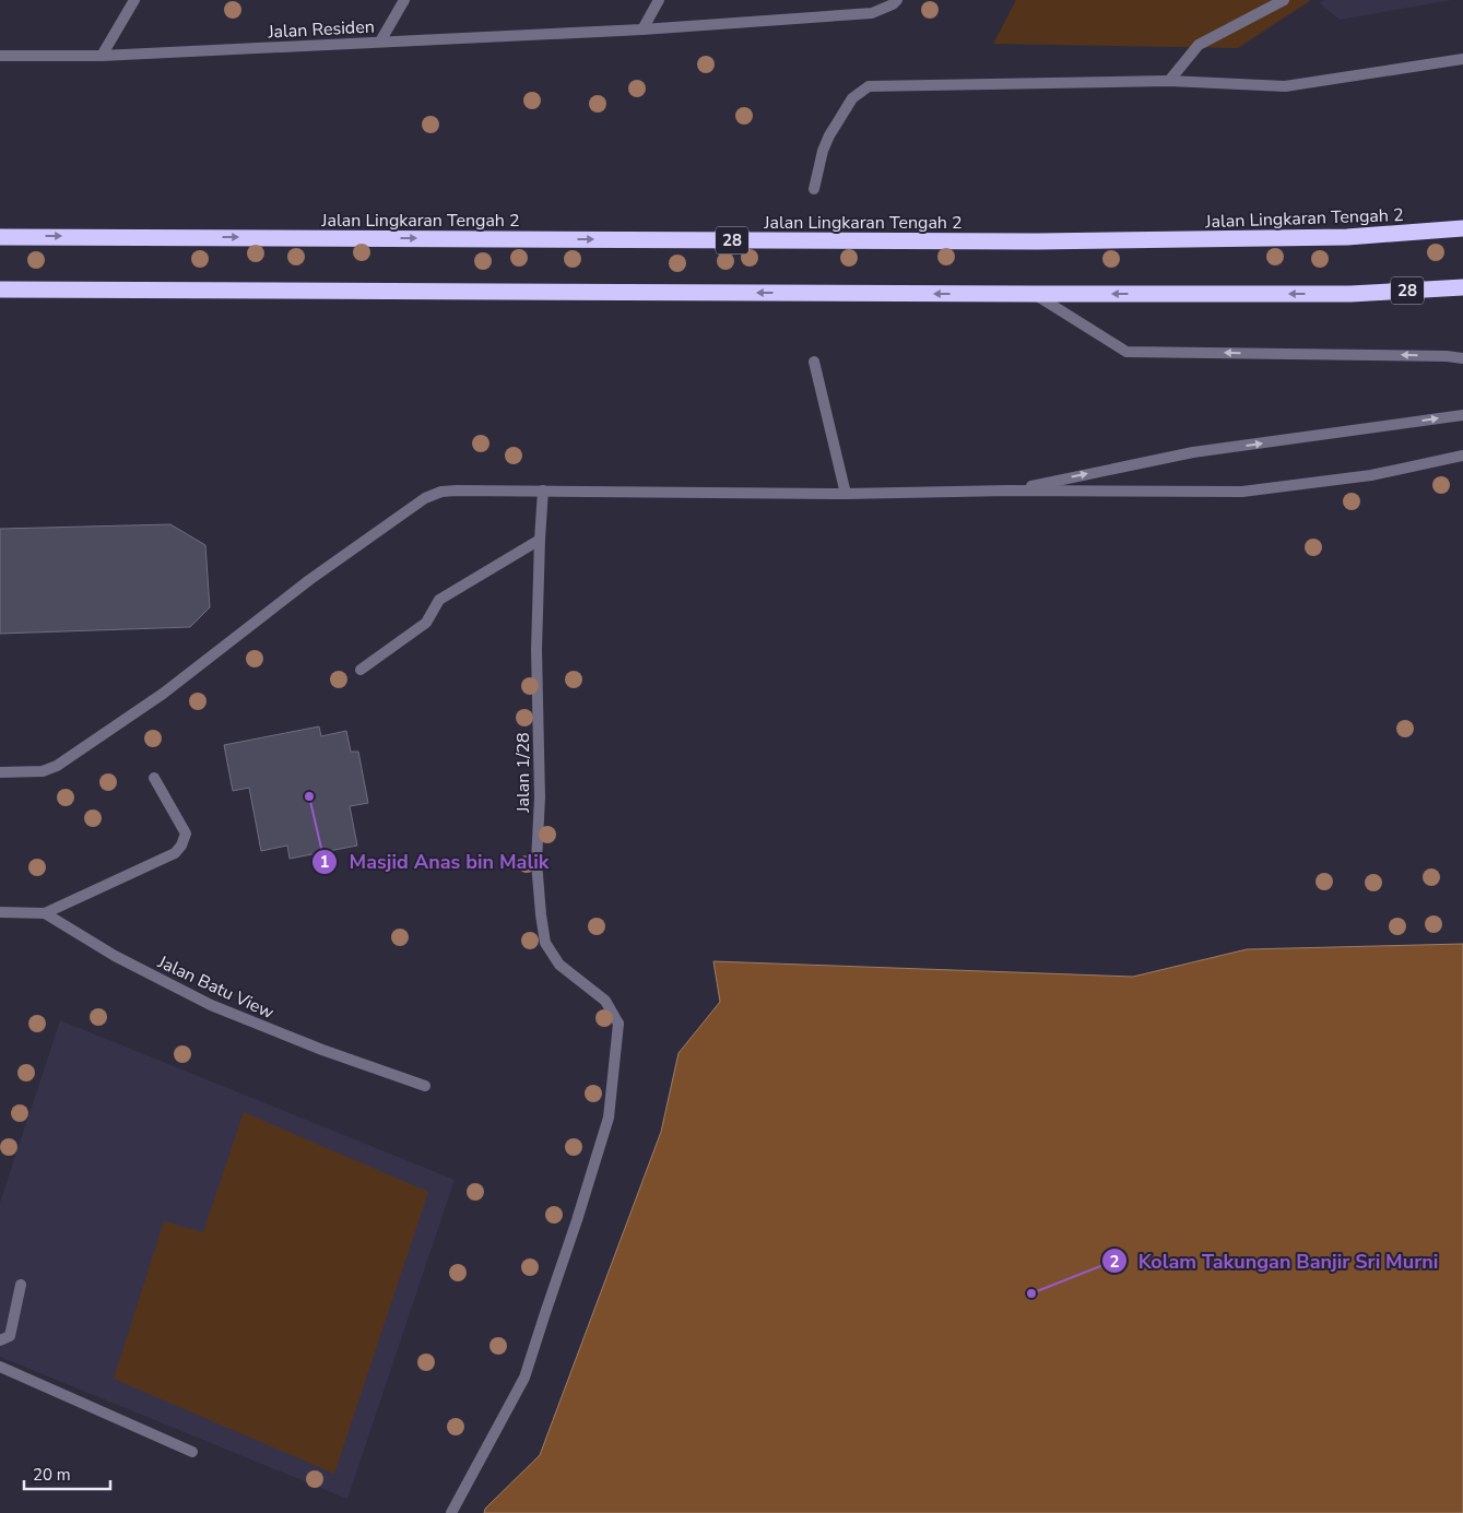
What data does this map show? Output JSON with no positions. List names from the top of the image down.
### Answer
{
  "streets": {
    "highway": ["Jalan Lingkaran Tengah 2", "28"],
    "street": ["Jalan Residen", "Jalan 1/28", "Jalan Batu View"]
  },
  "places": ["Masjid Anas bin Malik", "Kolam Takungan Banjir Sri Murni"],
  "scale_bar": "20 m"
}
